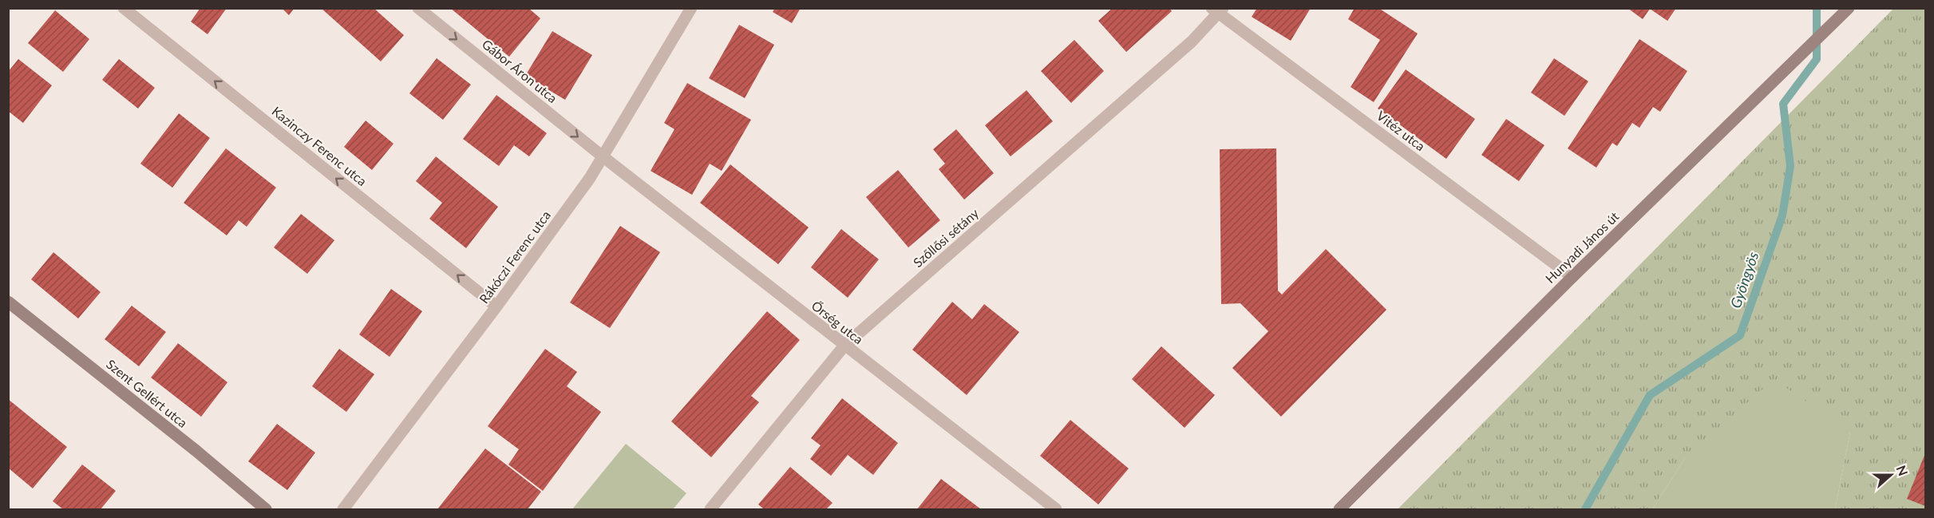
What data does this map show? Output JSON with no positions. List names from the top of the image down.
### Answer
{
  "streets": {
    "street": [
      "Gábor Áron utca",
      "Vitéz utca",
      "Kazinczy Ferenc utca",
      "Szőllősi sétány",
      "Hunyadi János út",
      "Rákóczi Ferenc utca",
      "Őrség utca",
      "Szent Gellért utca"
    ]
  },
  "crossings": [
    ["Gábor Áron utca", "Rákóczi Ferenc utca"],
    ["Gábor Áron utca", "Őrség utca"],
    ["Vitéz utca", "Szőllősi sétány"],
    ["Vitéz utca", "Hunyadi János út"],
    ["Kazinczy Ferenc utca", "Rákóczi Ferenc utca"],
    ["Szőllősi sétány", "Őrség utca"],
    ["Rákóczi Ferenc utca", "Őrség utca"]
  ],
  "one_way": ["Gábor Áron utca", "Kazinczy Ferenc utca"],
  "water": ["Gyöngyös"],
  "north": "right"
}
